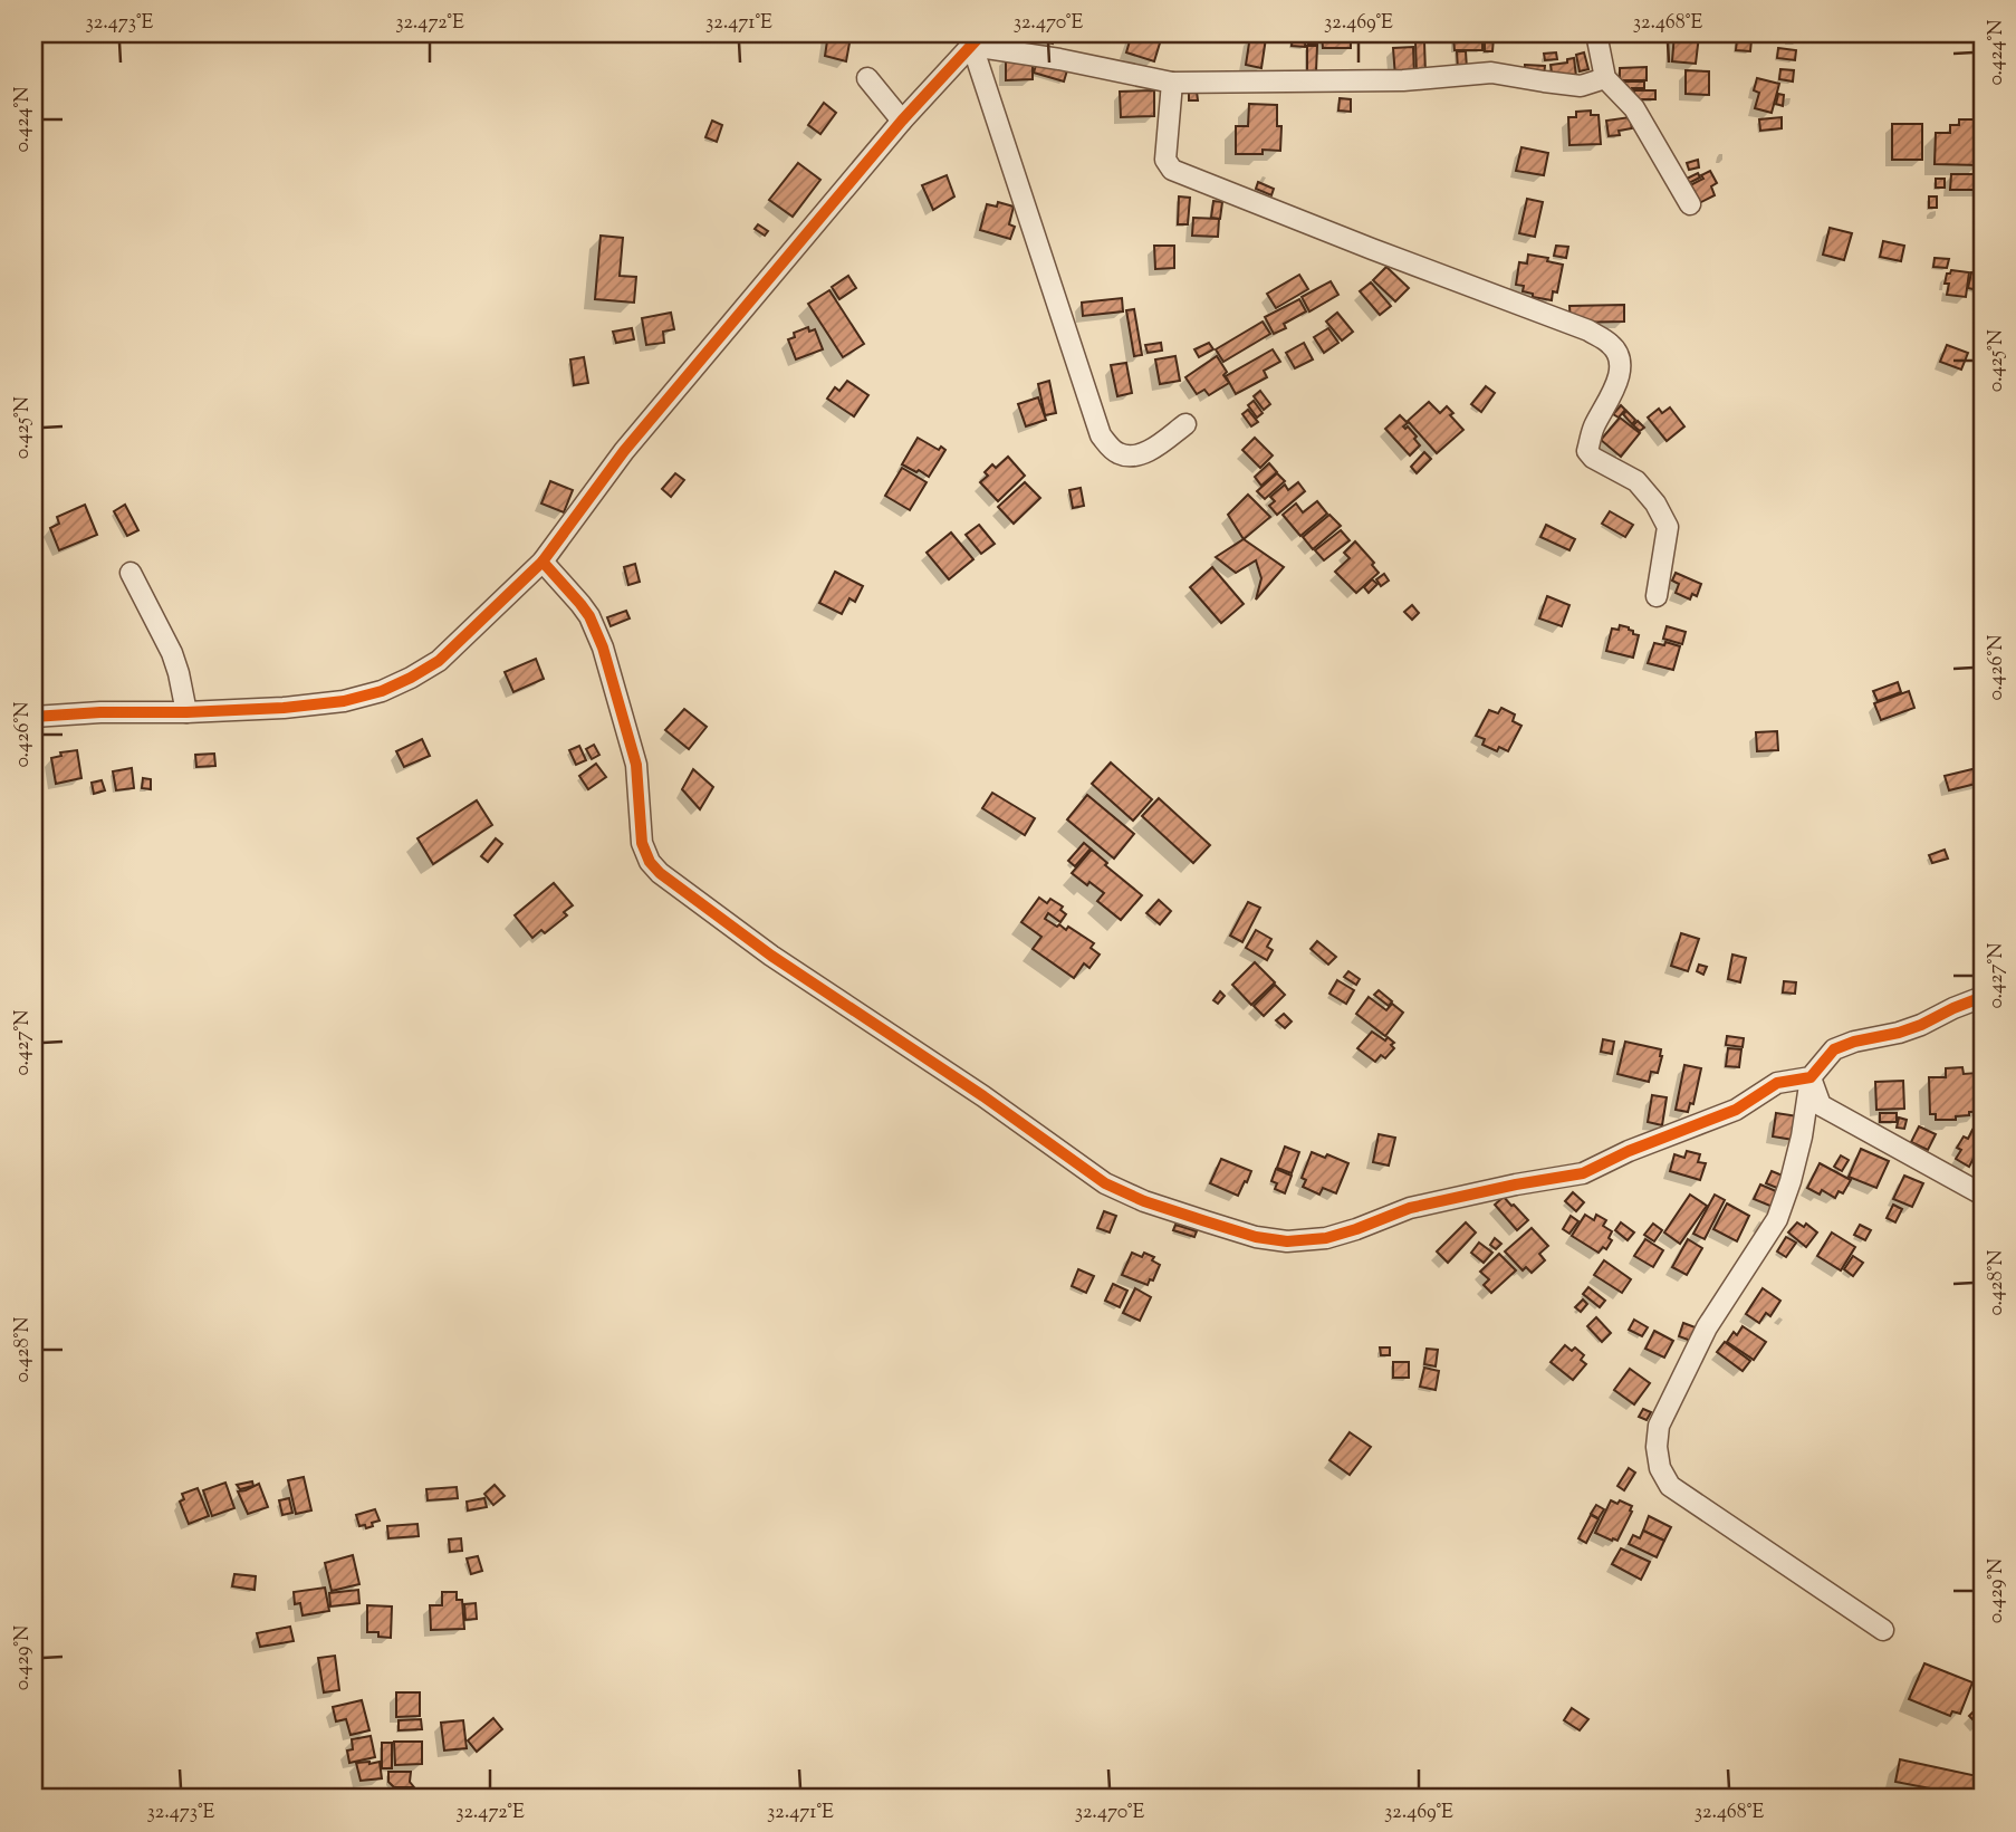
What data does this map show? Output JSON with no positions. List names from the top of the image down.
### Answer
{
  "coordinates": [
    "32.473°E",
    "32.472°E",
    "32.471°E",
    "32.470°E",
    "32.469°E",
    "32.468°E",
    "0.424°N",
    "0.425°N",
    "0.426°N",
    "0.427°N",
    "0.428°N",
    "0.429°N"
  ]
}
